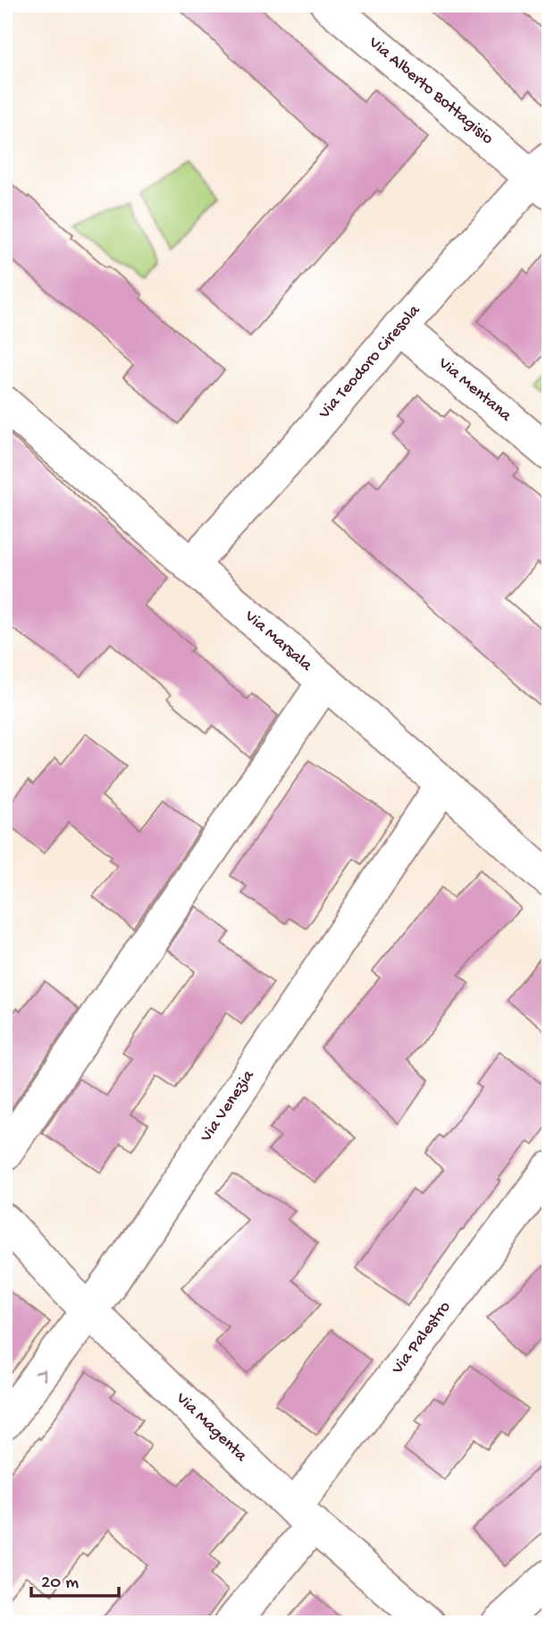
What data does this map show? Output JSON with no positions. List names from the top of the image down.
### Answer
{
  "streets": {
    "street": [
      "Via Alberto Bottagisio",
      "Via Teodoro Ciresola",
      "Via Mentana",
      "Via Marsala",
      "Via Venezia",
      "Via Palestro",
      "Via Magenta"
    ]
  },
  "crossings": [
    ["Via Alberto Bottagisio", "Via Teodoro Ciresola"],
    ["Via Teodoro Ciresola", "Via Mentana"],
    ["Via Teodoro Ciresola", "Via Marsala"],
    ["Via Marsala", "Via Venezia"],
    ["Via Venezia", "Via Magenta"],
    ["Via Palestro", "Via Magenta"]
  ],
  "scale_bar": "20 m"
}
